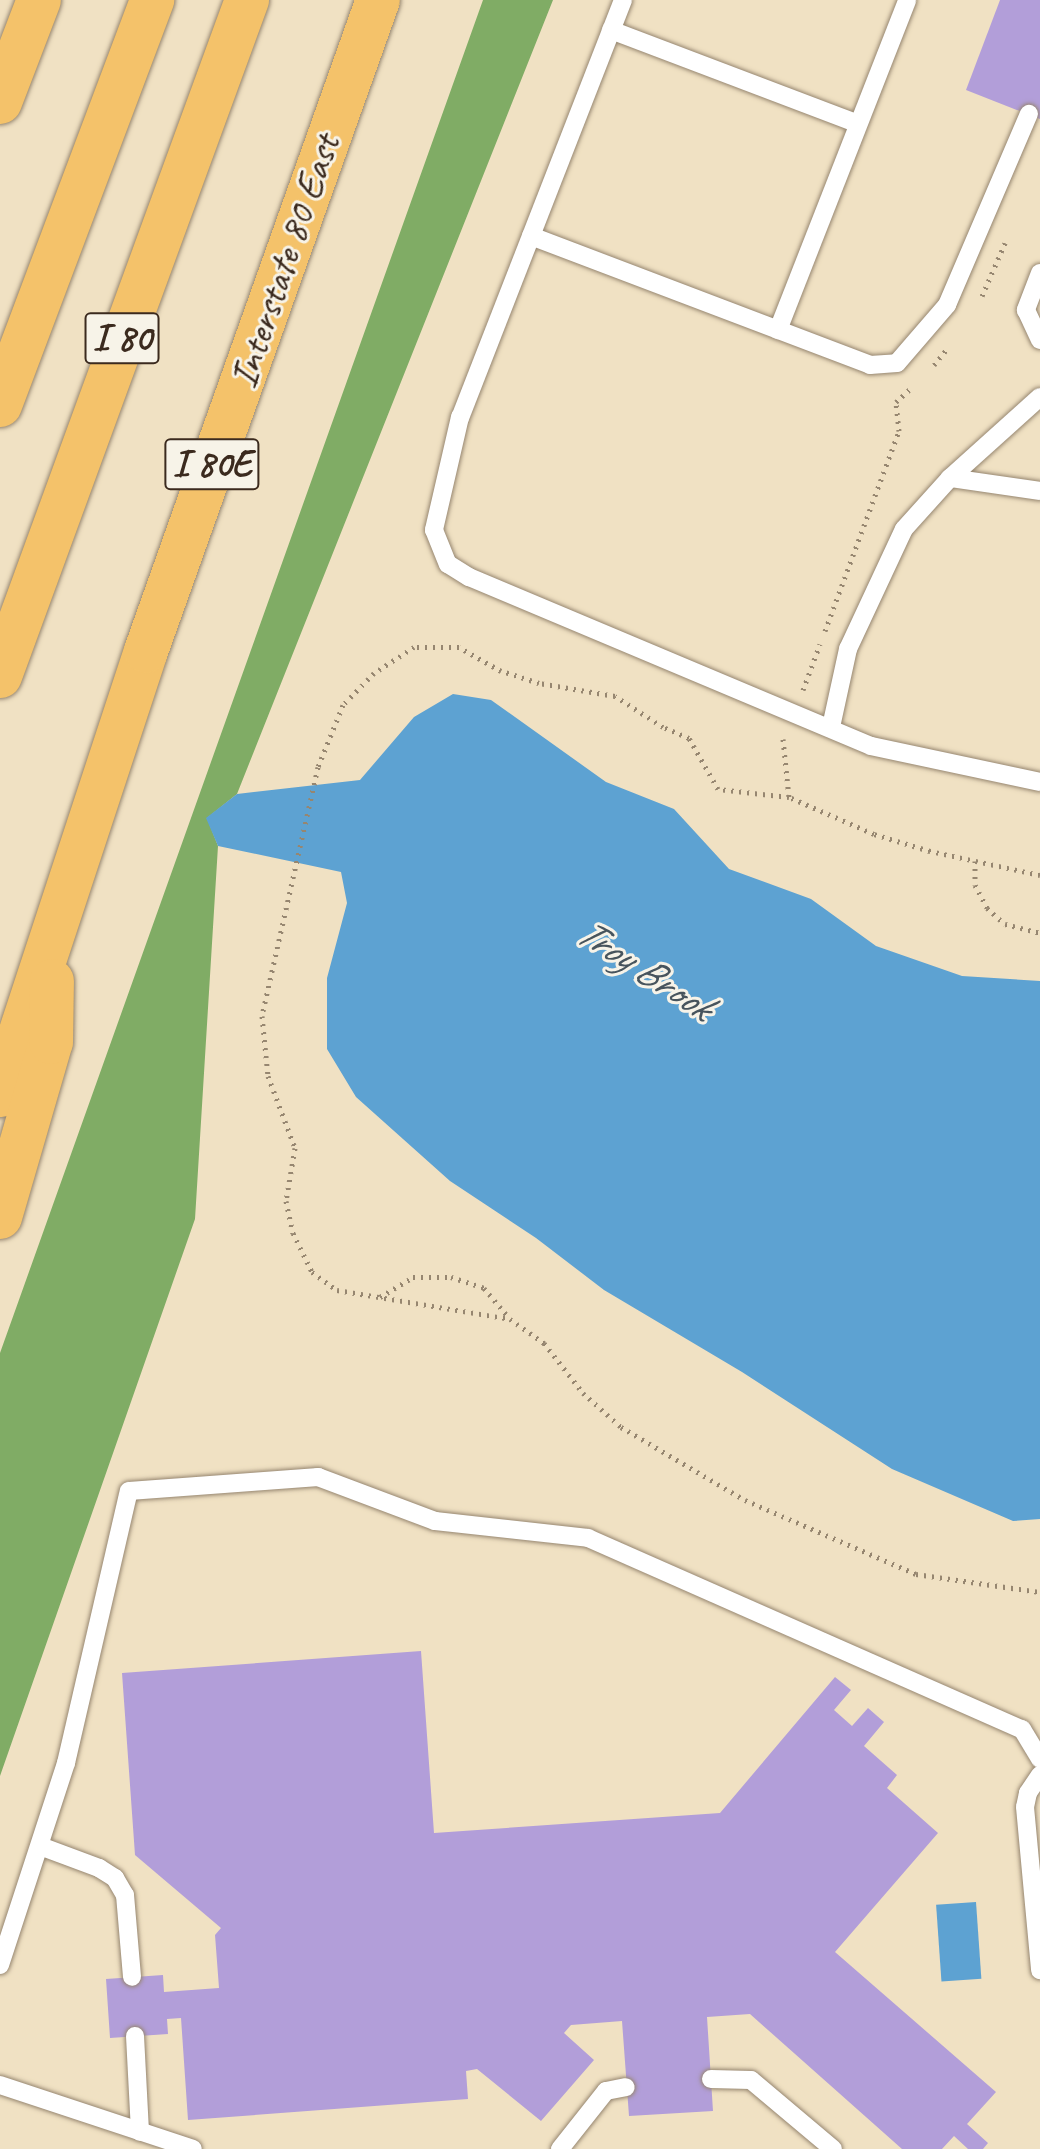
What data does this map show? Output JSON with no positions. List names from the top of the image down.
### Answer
{
  "streets": {
    "highway": ["Interstate 80 East", "I 80", "I 80E"]
  },
  "water": ["Troy Brook"]
}
